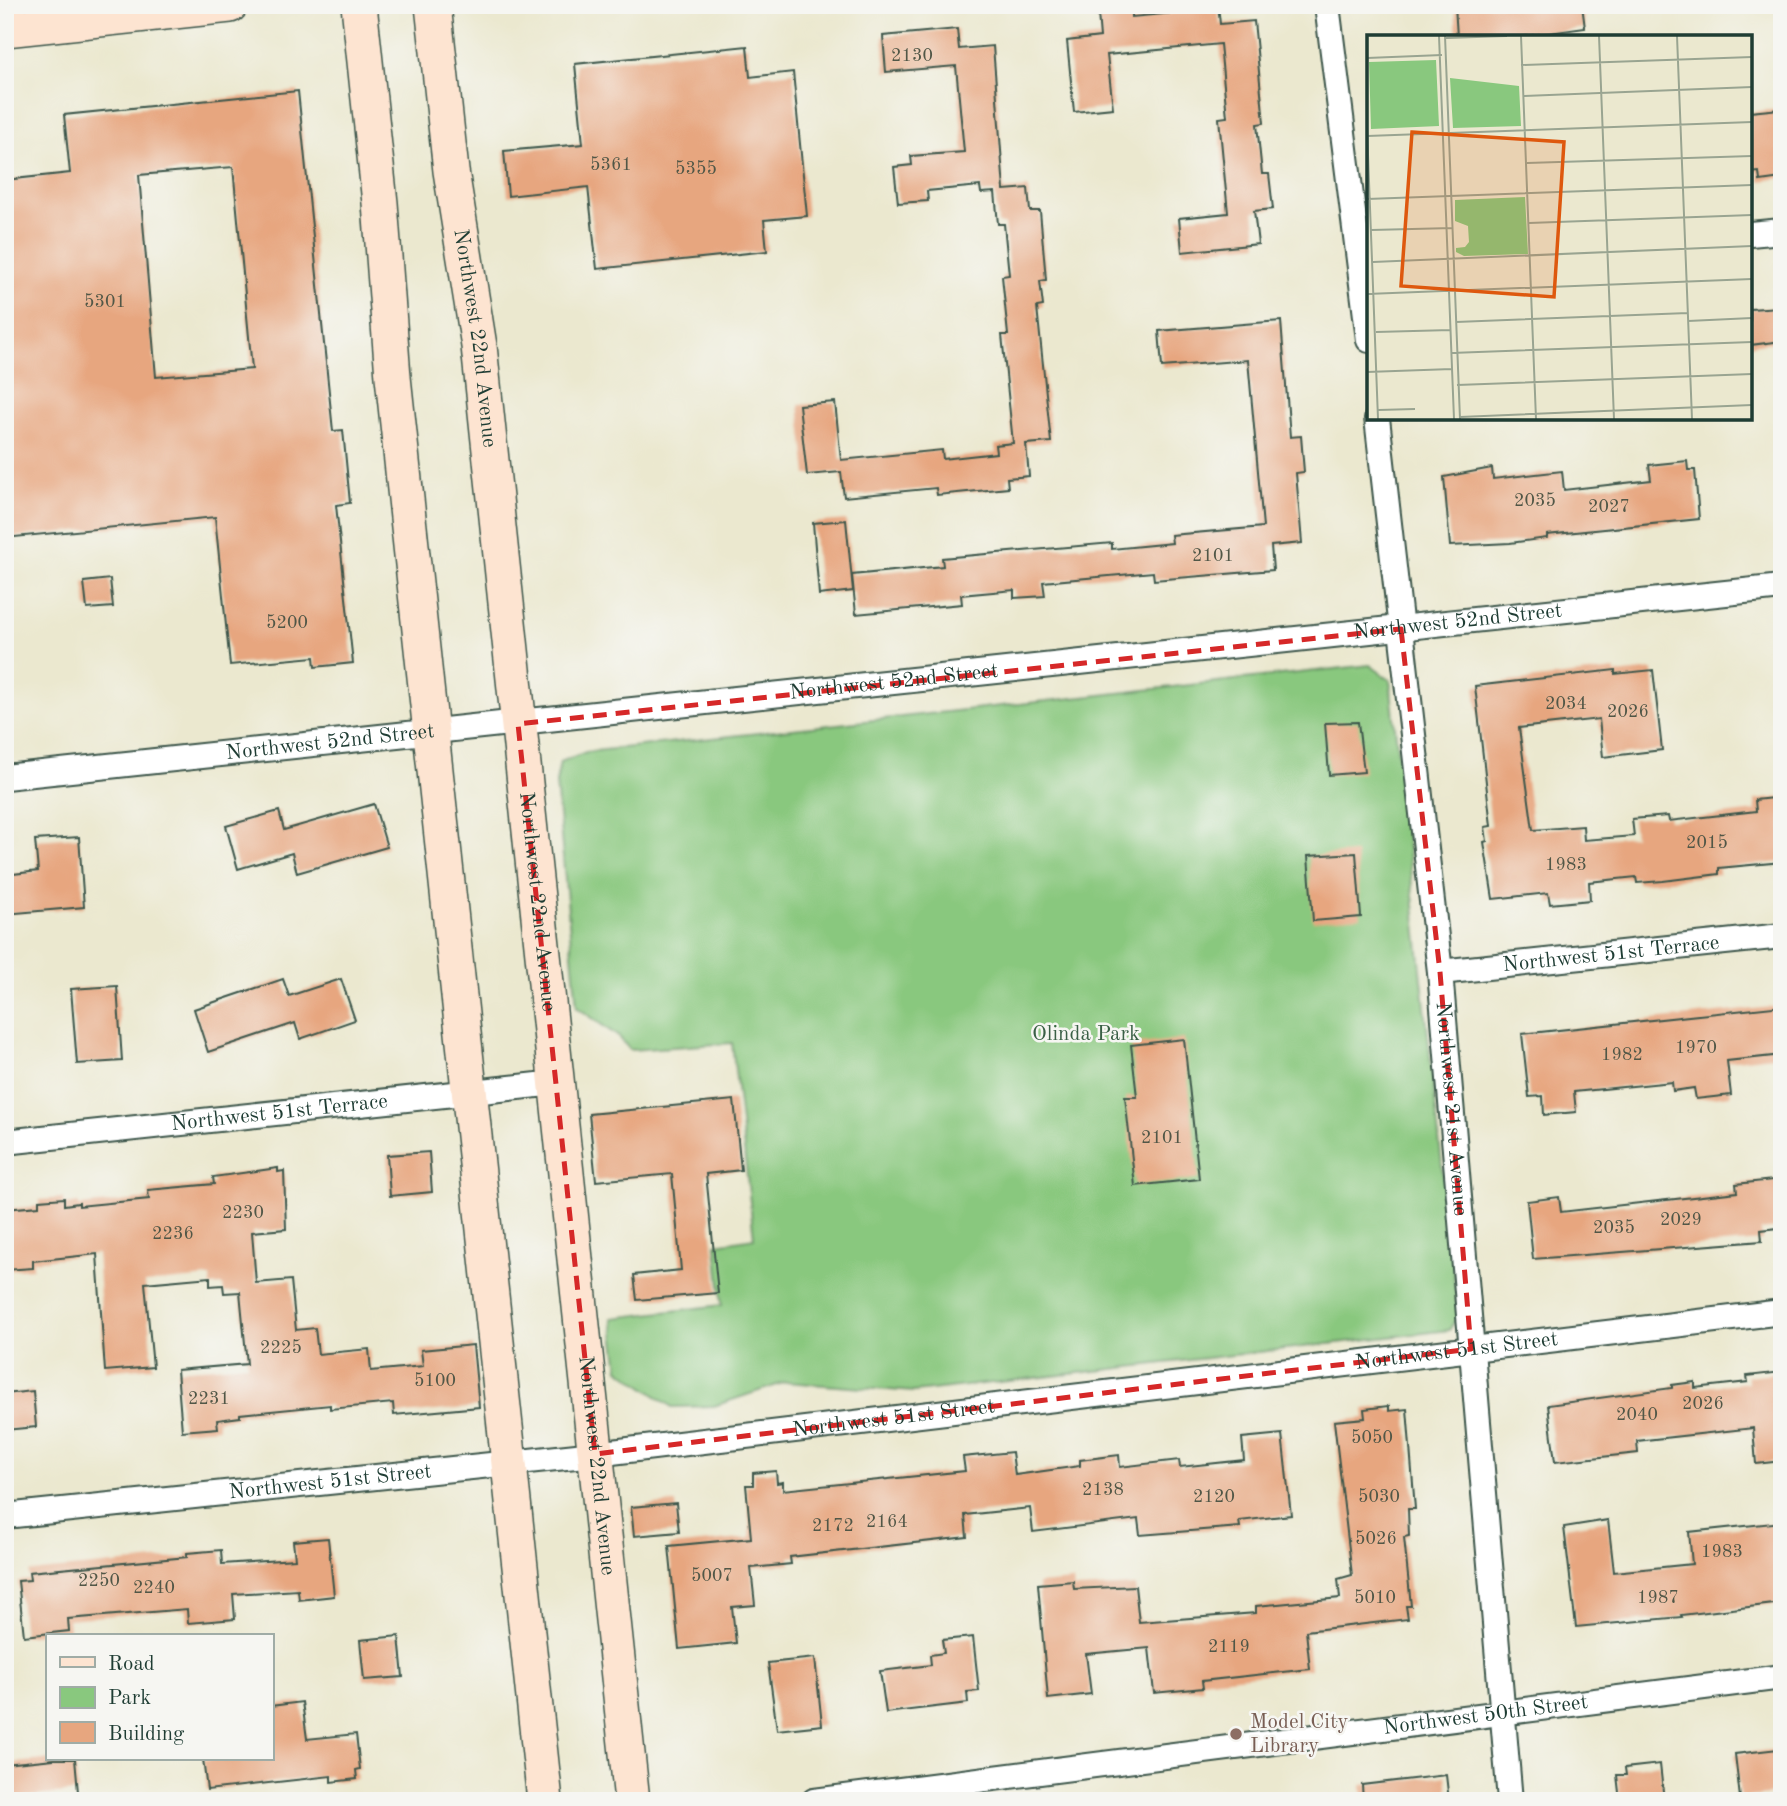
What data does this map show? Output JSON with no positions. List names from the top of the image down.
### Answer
{
  "streets": {
    "main road": ["Northwest 22nd Avenue"],
    "street": [
      "Northwest 52nd Street",
      "Northwest 51st Terrace",
      "Northwest 21st Avenue",
      "Northwest 51st Street",
      "Northwest 50th Street"
    ]
  },
  "crossings": [
    ["Northwest 22nd Avenue", "Northwest 52nd Street"],
    ["Northwest 22nd Avenue", "Northwest 51st Terrace"],
    ["Northwest 22nd Avenue", "Northwest 51st Street"],
    ["Northwest 52nd Street", "Northwest 21st Avenue"],
    ["Northwest 51st Terrace", "Northwest 21st Avenue"],
    ["Northwest 21st Avenue", "Northwest 51st Street"],
    ["Northwest 21st Avenue", "Northwest 50th Street"]
  ],
  "parks": ["Olinda Park"],
  "places": ["Model City Library"],
  "house_numbers": [
    "2130",
    "5361",
    "5355",
    "5301",
    "2035",
    "2027",
    "2101",
    "5200",
    "2034",
    "2026",
    "2015",
    "1983",
    "1970",
    "1982",
    "2101",
    "2230",
    "2029",
    "2035",
    "2236",
    "2225",
    "5100",
    "2231",
    "2026",
    "2040",
    "5050",
    "2138",
    "2120",
    "5030",
    "2164",
    "2172",
    "5026",
    "1983",
    "5007",
    "2250",
    "2240",
    "5010",
    "1987",
    "2119"
  ],
  "legend": ["Road", "Park", "Building"]
}
